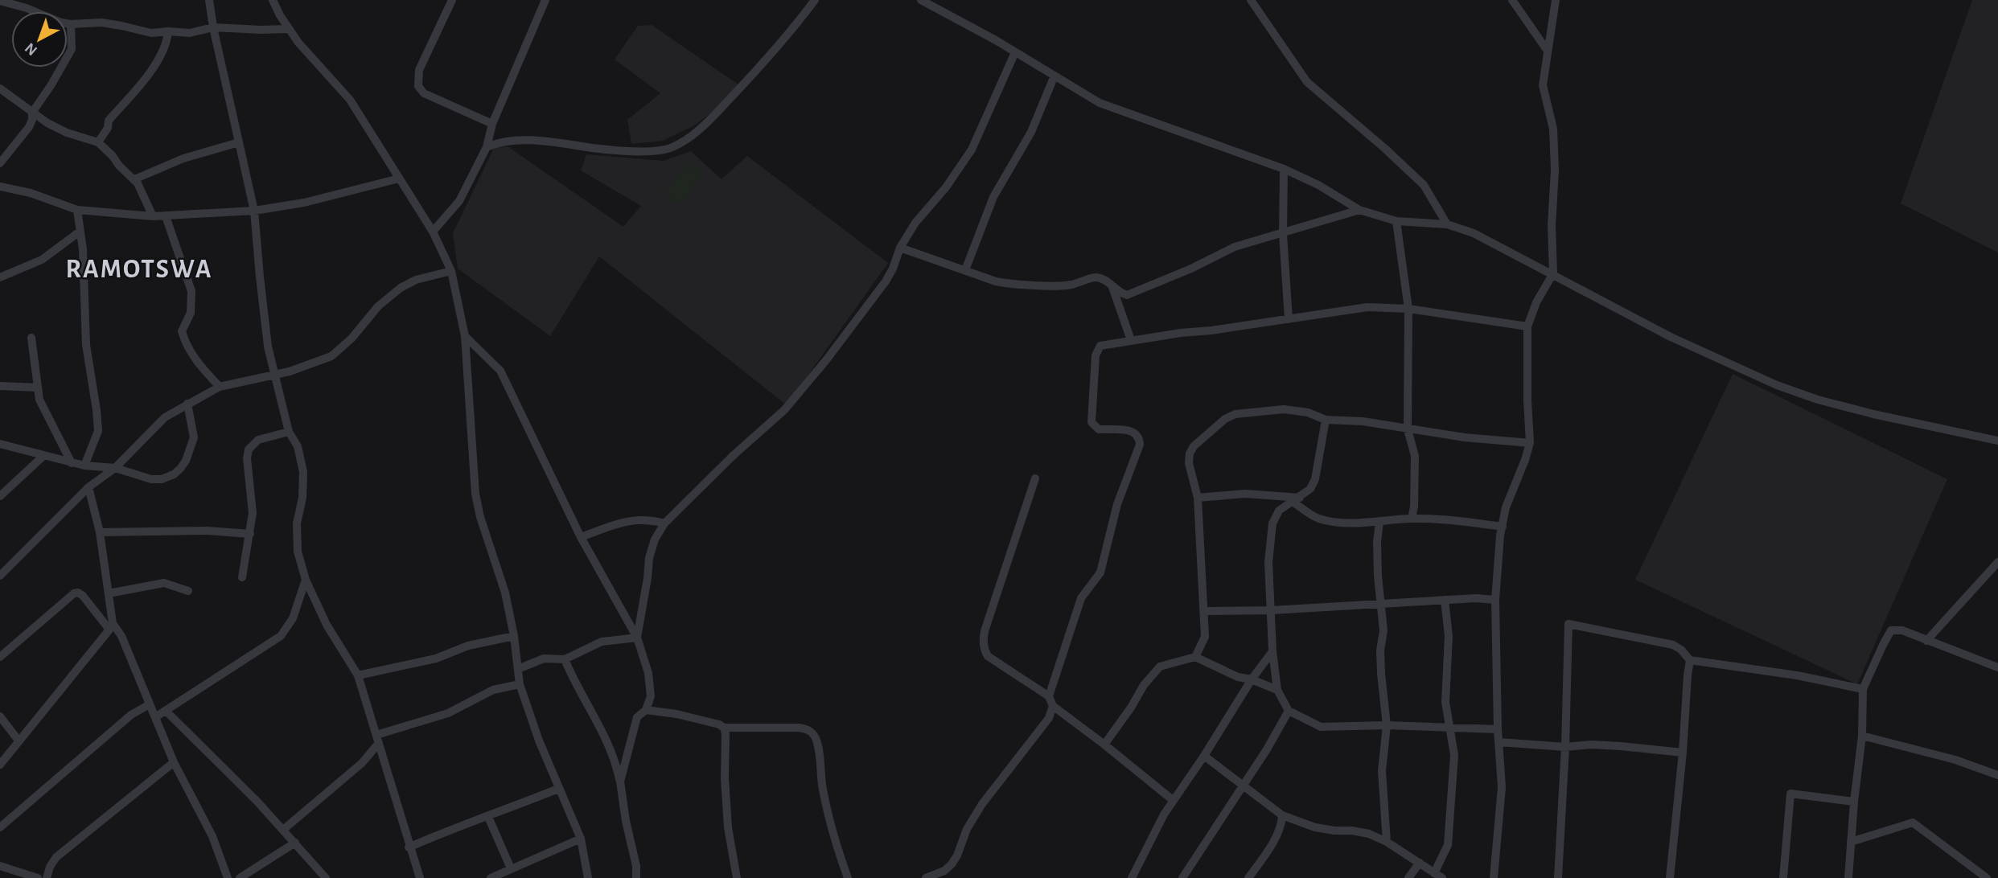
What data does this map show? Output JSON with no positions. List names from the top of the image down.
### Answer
{
  "districts": ["RAMOTSWA"],
  "north": "bottom left"
}
